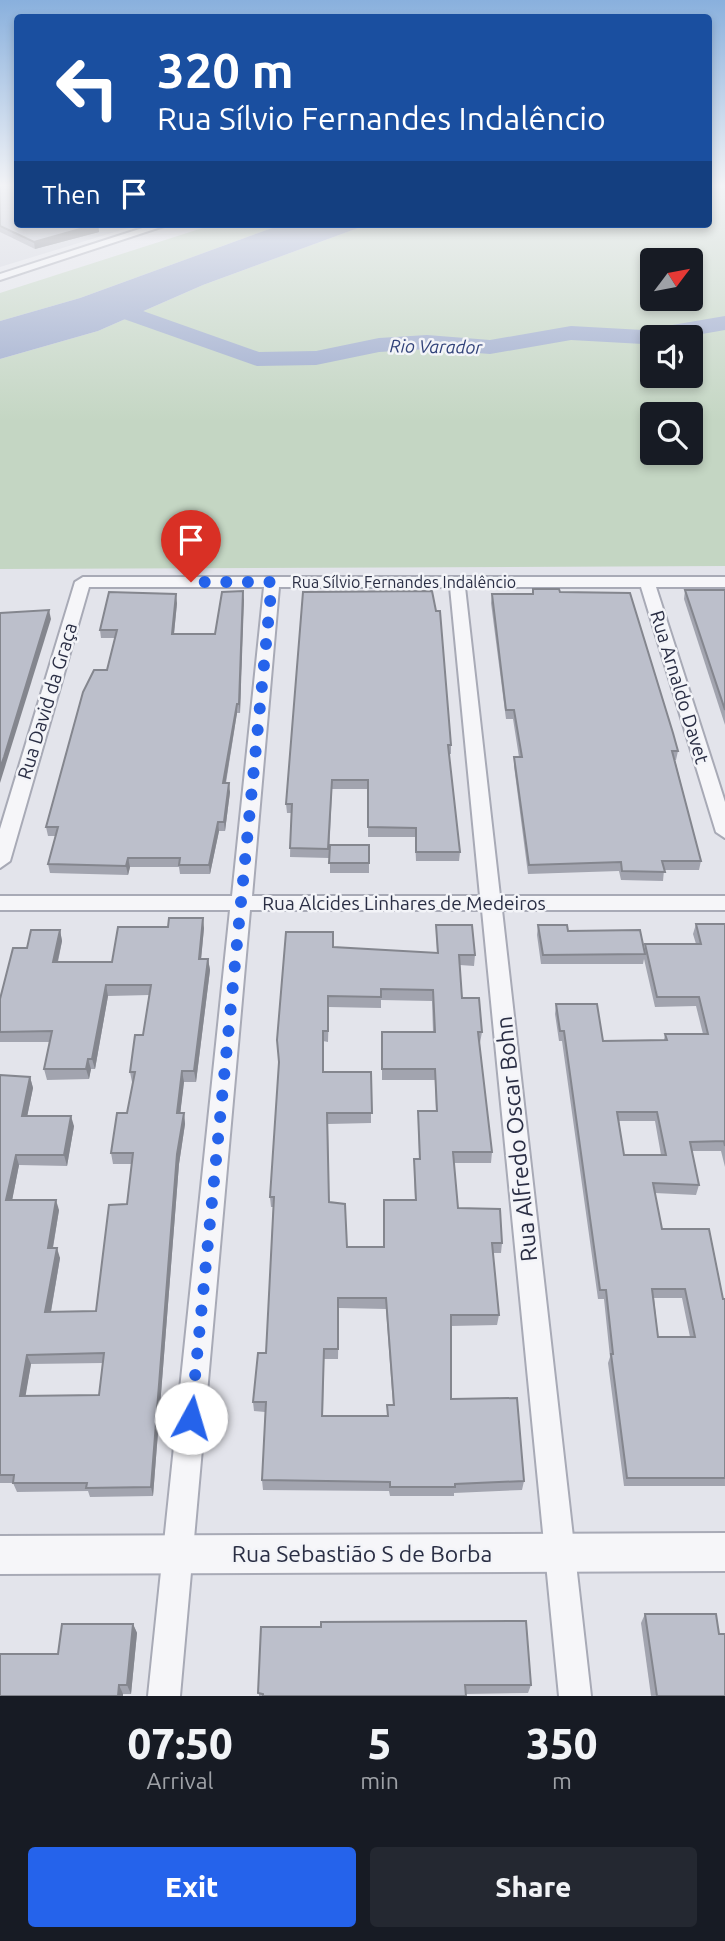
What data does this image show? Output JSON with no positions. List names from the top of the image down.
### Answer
{
  "streets": {
    "street": [
      "Rua Sílvio Fernandes Indalêncio",
      "Rua Arnaldo Davet",
      "Rua David da Graça",
      "Rua Alcides Linhares de Medeiros",
      "Rua Alfredo Oscar Bohn",
      "Rua Sebastião S de Borba"
    ]
  },
  "crossings": [
    ["Rua Sílvio Fernandes Indalêncio", "Rua Arnaldo Davet"],
    ["Rua Sílvio Fernandes Indalêncio", "Rua David da Graça"],
    ["Rua Sílvio Fernandes Indalêncio", "Rua Alfredo Oscar Bohn"],
    ["Rua Alcides Linhares de Medeiros", "Rua Alfredo Oscar Bohn"],
    ["Rua Alfredo Oscar Bohn", "Rua Sebastião S de Borba"]
  ],
  "water": ["Rio Varador"],
  "north": "top right",
  "page": {
    "turn": ["320 m", "Rua Sílvio Fernandes Indalêncio"],
    "then": "Then",
    "eta": [
      "07:50",
      "Arrival",
      "5",
      "min",
      "350",
      "m"
    ],
    "buttons": ["Exit", "Share"]
  }
}
